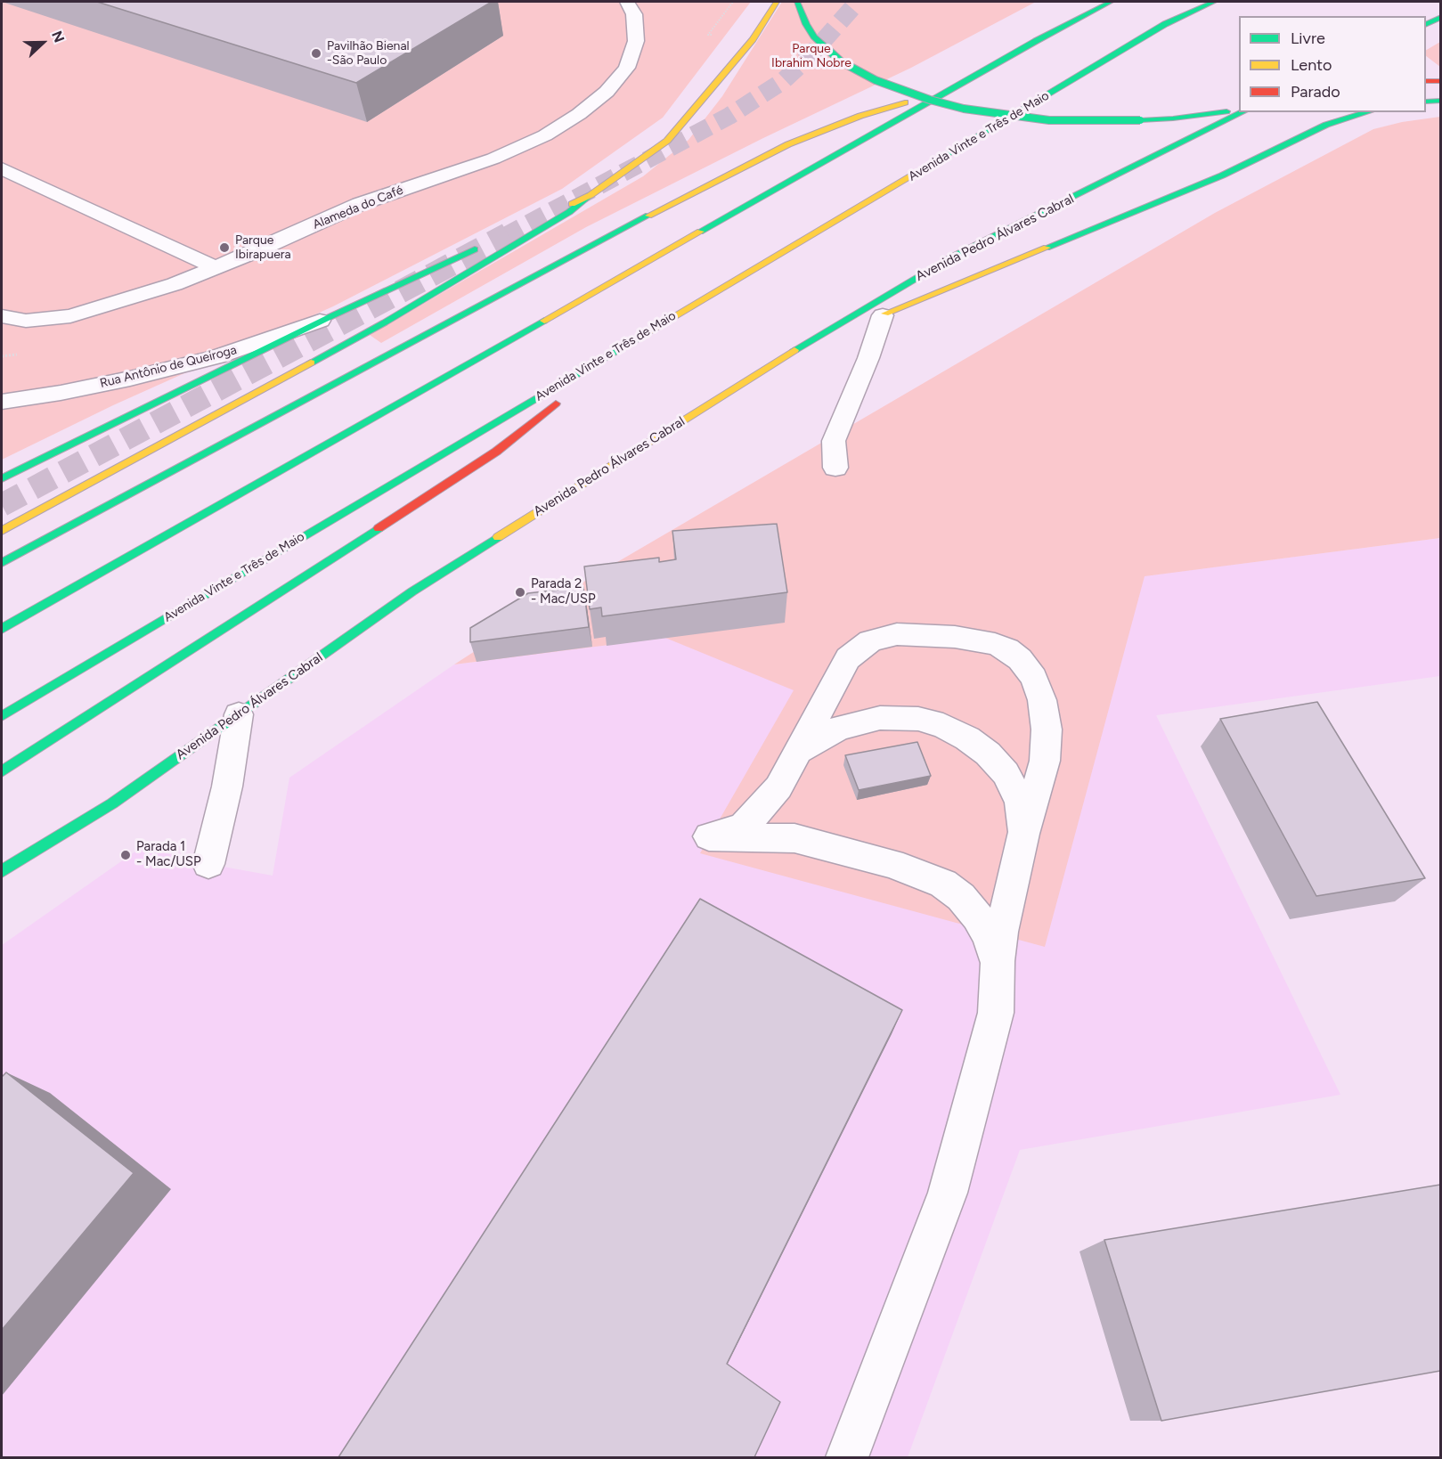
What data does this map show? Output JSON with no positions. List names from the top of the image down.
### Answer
{
  "streets": {
    "main road": ["Avenida Vinte e Três de Maio", "Avenida Pedro Álvares Cabral"],
    "lane": ["Alameda do Café", "Rua Antônio de Queiroga"]
  },
  "parks": ["Parque Ibrahim Nobre"],
  "places": [
    "Pavilhão Bienal -São Paulo",
    "Parque Ibirapuera",
    "Parada 2 - Mac/USP",
    "Parada 1 - Mac/USP"
  ],
  "legend": ["Livre", "Lento", "Parado"],
  "north": "right"
}
